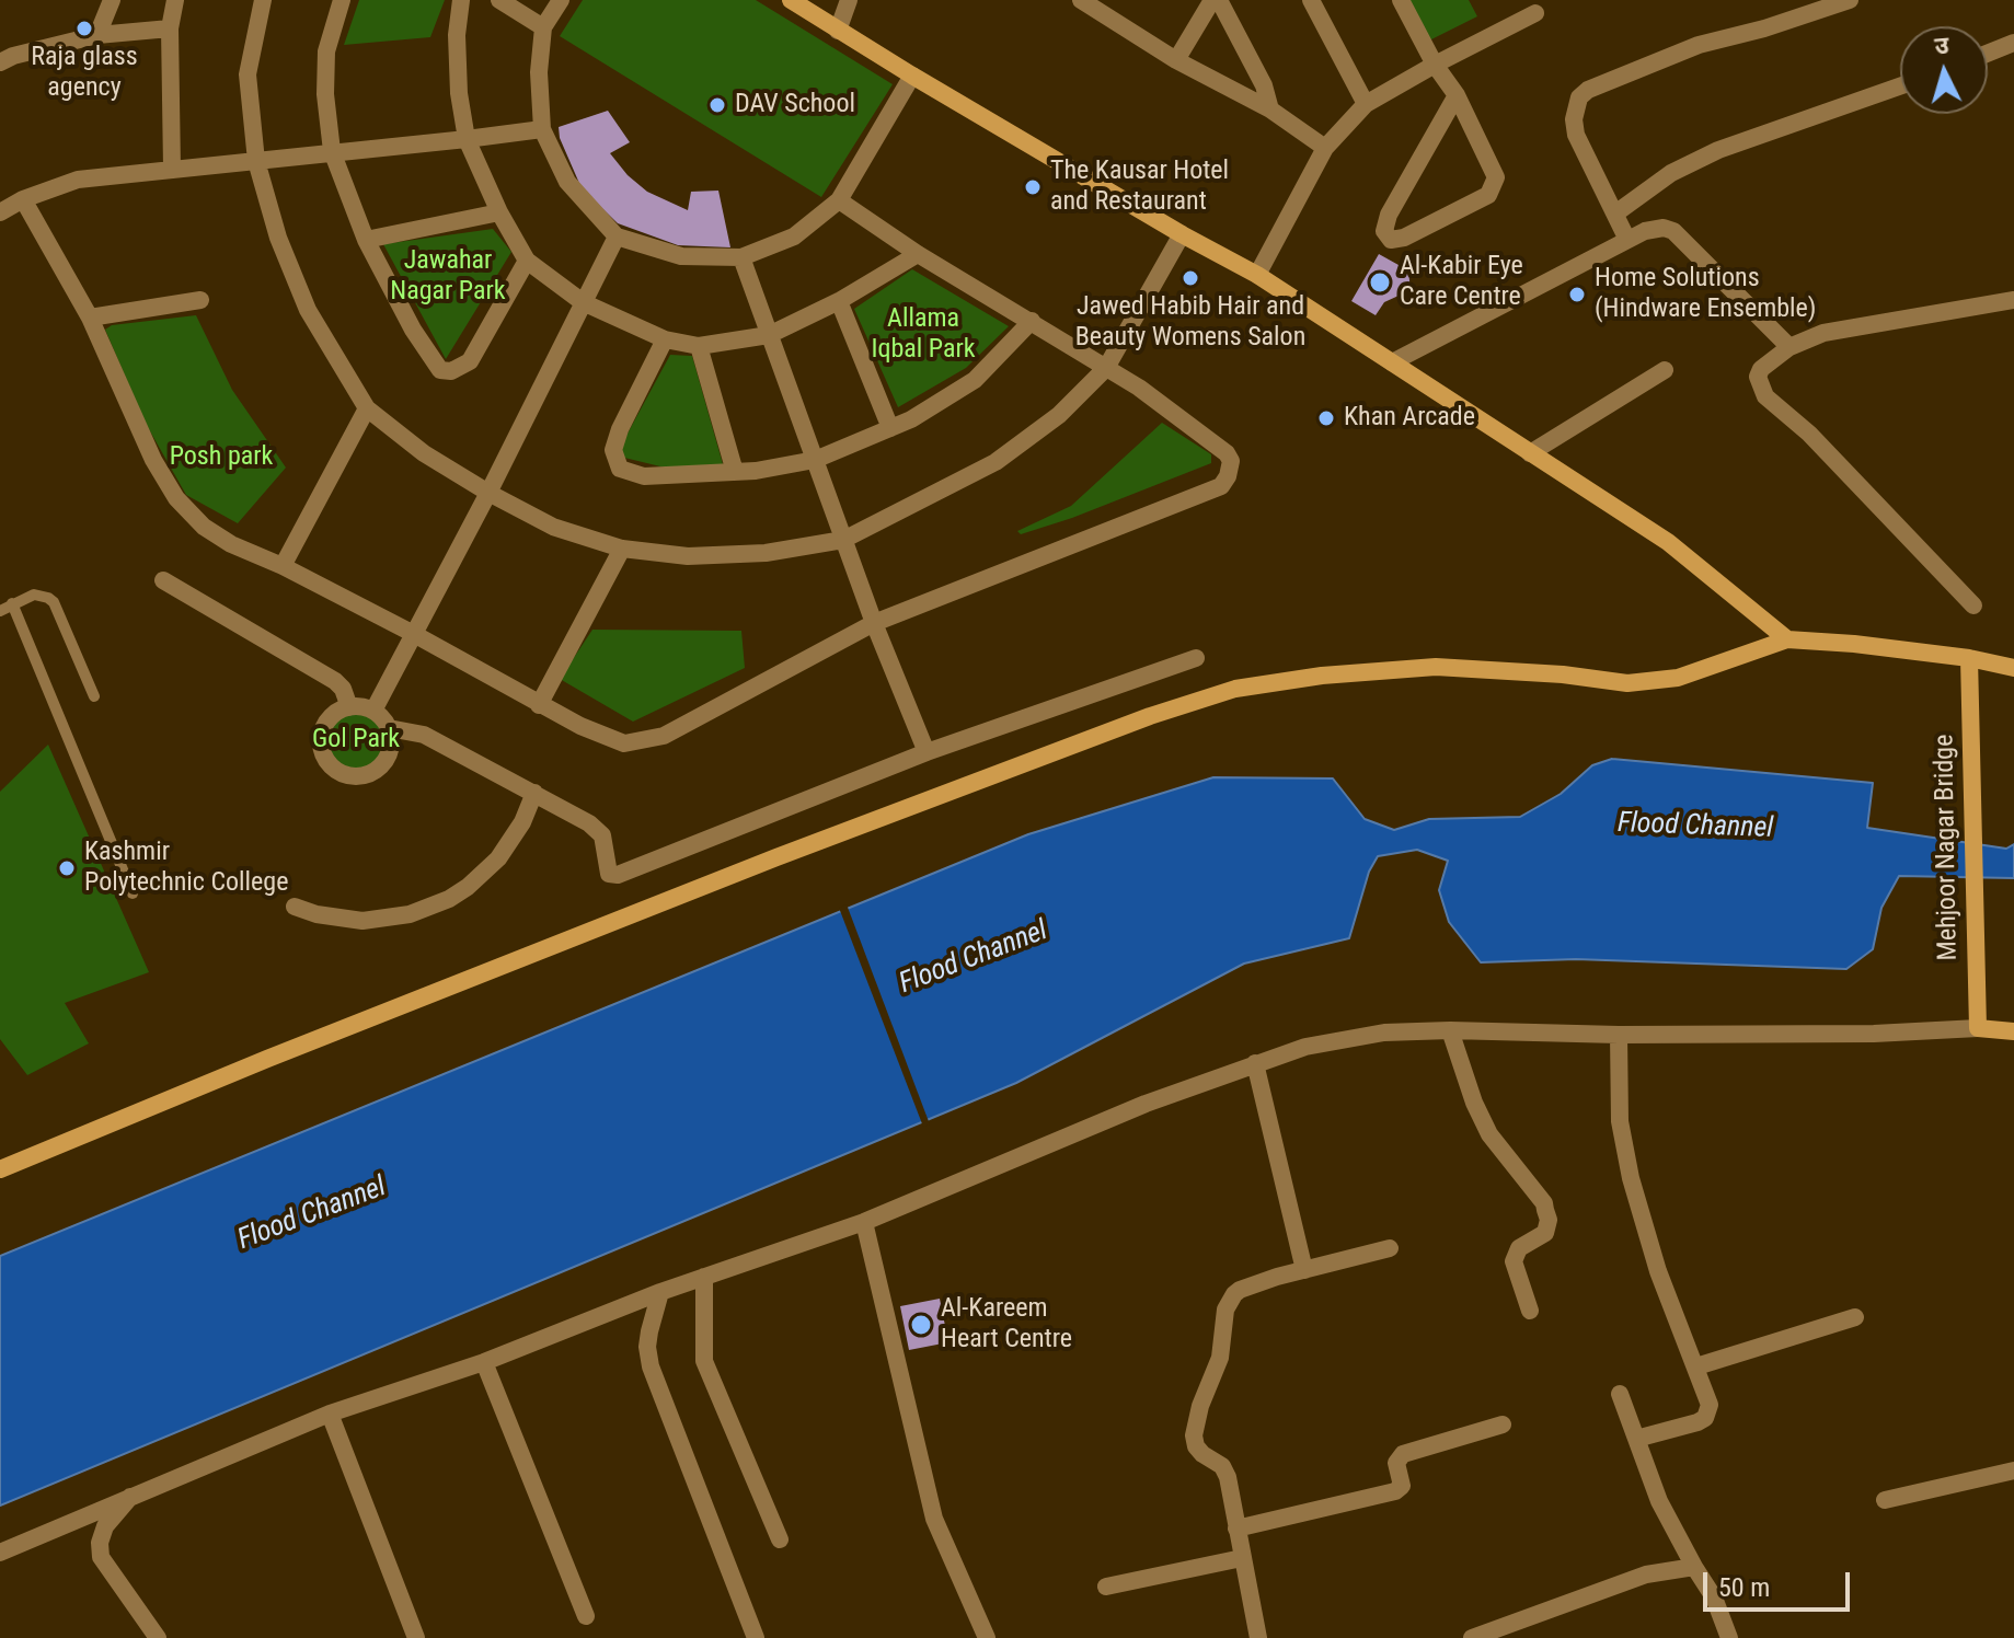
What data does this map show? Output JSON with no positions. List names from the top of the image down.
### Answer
{
  "streets": {
    "main road": ["Mehjoor Nagar Bridge"]
  },
  "water": ["Flood Channel"],
  "parks": [
    "Jawahar Nagar Park",
    "Allama Iqbal Park",
    "Posh park",
    "Gol Park"
  ],
  "places": [
    "Raja glass agency",
    "DAV School",
    "The Kausar Hotel and Restaurant",
    "Jawed Habib Hair and Beauty Womens Salon",
    "Al-Kabir Eye Care Centre",
    "Home Solutions (Hindware Ensemble)",
    "Khan Arcade",
    "Kashmir Polytechnic College",
    "Al-Kareem Heart Centre"
  ],
  "scale_bar": "50 m",
  "north": "top"
}
